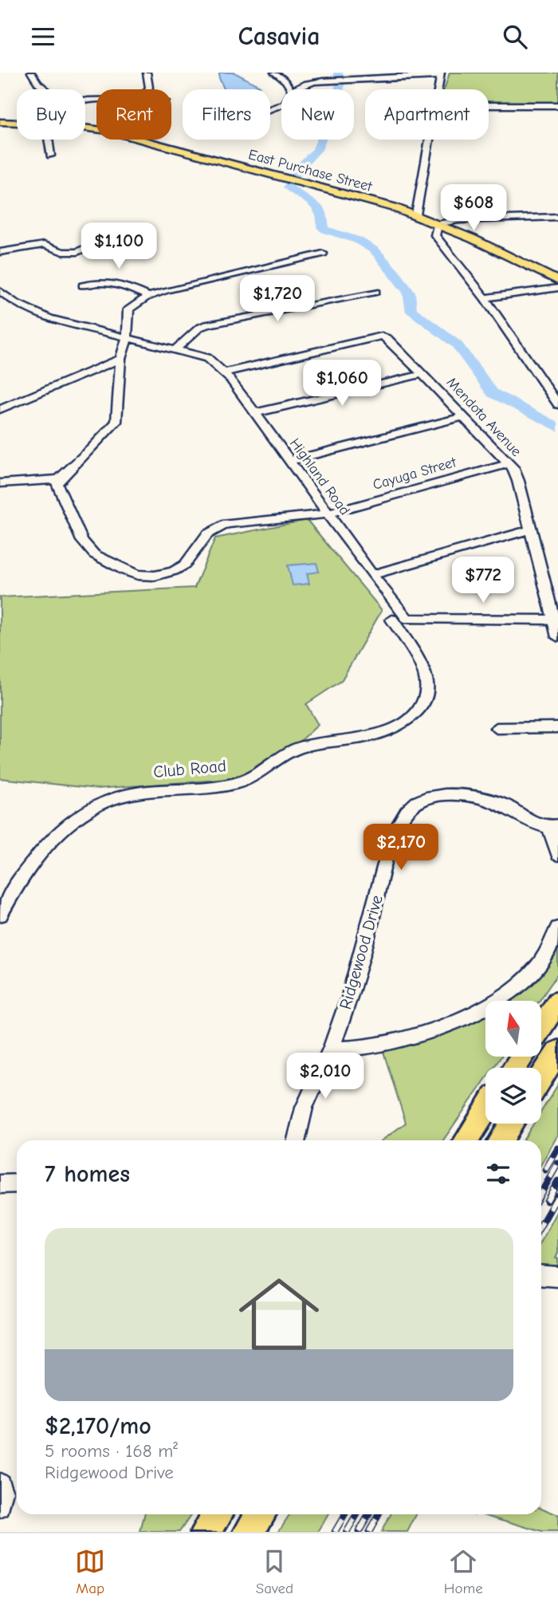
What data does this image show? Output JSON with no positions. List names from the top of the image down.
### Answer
{
  "streets": {
    "main road": ["East Purchase Street"],
    "street": [
      "Mendota Avenue",
      "Cayuga Street",
      "Highland Road",
      "Club Road",
      "Ridgewood Drive"
    ]
  },
  "crossings": [
    ["Mendota Avenue", "Cayuga Street"],
    ["Mendota Avenue", "Highland Road"],
    ["Cayuga Street", "Highland Road"]
  ],
  "north": "top",
  "page": {
    "header": "Casavia",
    "chip": [
      "Buy",
      "Rent",
      "Filters",
      "New",
      "Apartment"
    ],
    "price": [
      "$608",
      "$1,100",
      "$1,720",
      "$1,060",
      "$772",
      "$2,170",
      "$2,010"
    ],
    "heading": "7 homes",
    "list": [
      {
        "name": "$2,170/mo",
        "note": "5 rooms · 168 m² · Ridgewood Drive"
      }
    ],
    "tabs": ["Map", "Saved", "Home"]
  }
}
